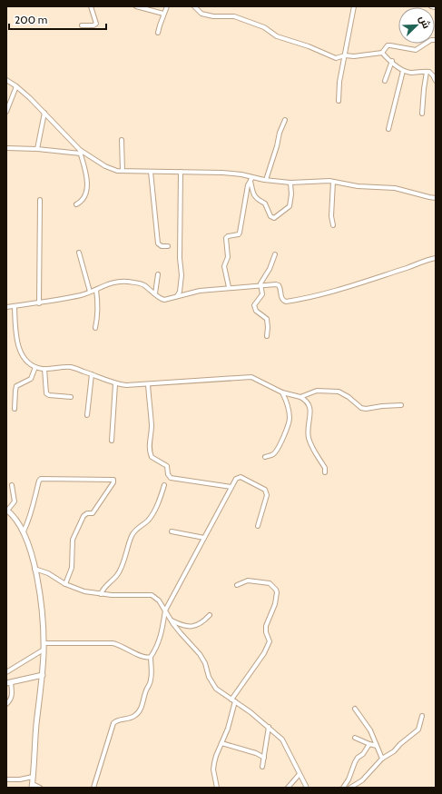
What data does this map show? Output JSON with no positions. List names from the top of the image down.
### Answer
{
  "scale_bar": "200 m",
  "north": "top right"
}
